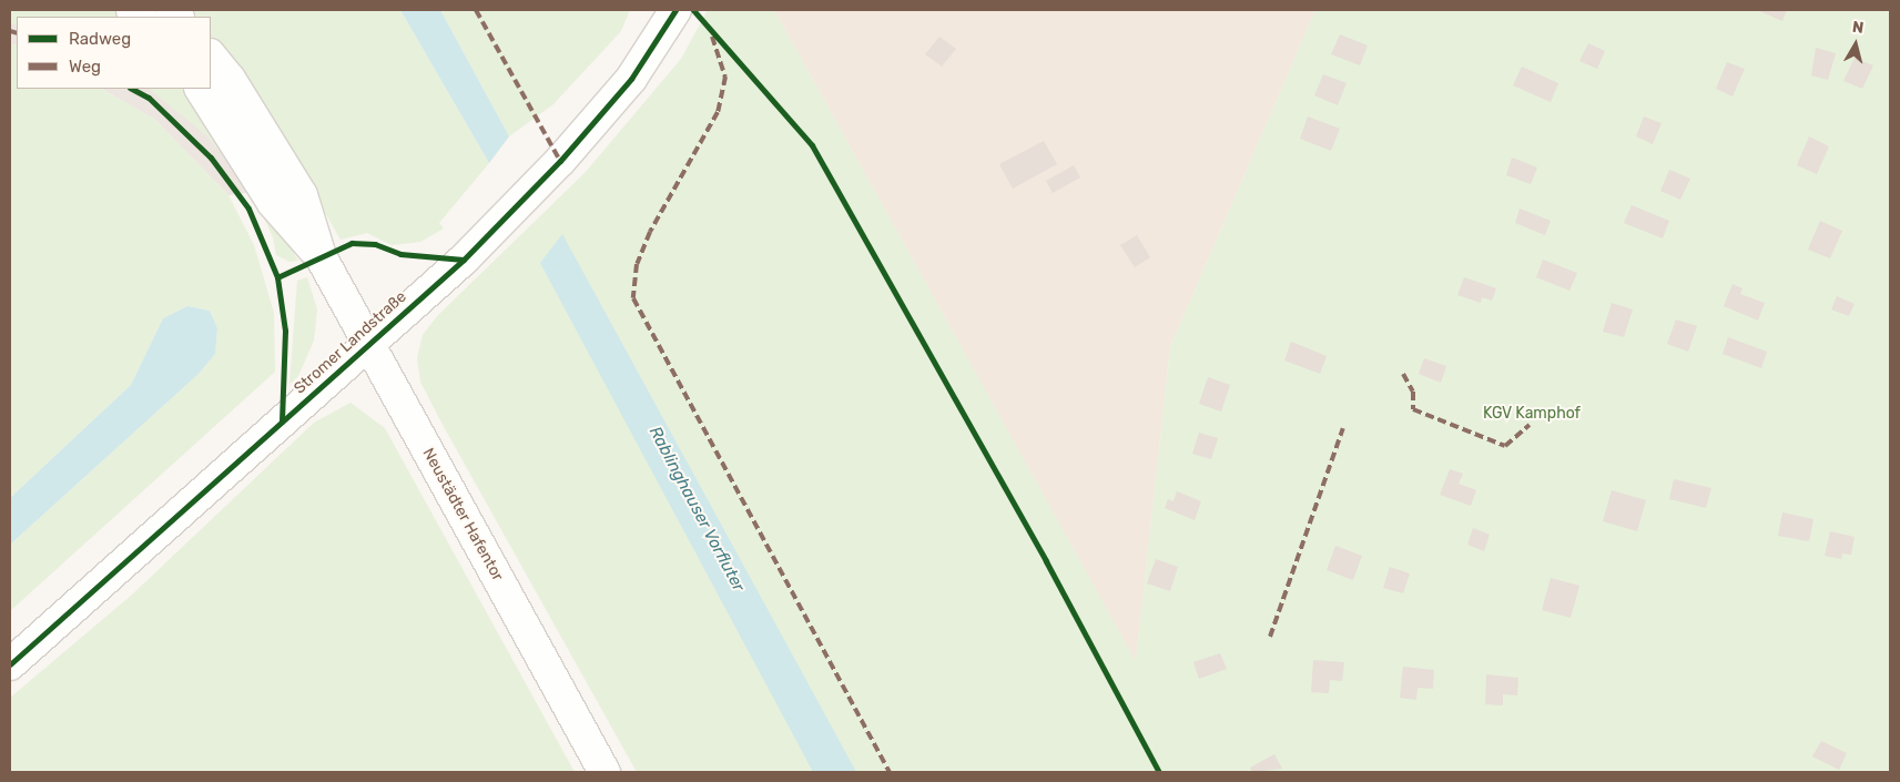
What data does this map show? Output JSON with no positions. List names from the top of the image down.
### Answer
{
  "streets": {
    "street": ["Stromer Landstraße", "Neustädter Hafentor"]
  },
  "crossings": [
    ["Stromer Landstraße", "Neustädter Hafentor"]
  ],
  "water": ["Rablinghauser Vorfluter"],
  "parks": ["KGV Kamphof"],
  "legend": ["Radweg", "Weg"],
  "north": "top"
}
